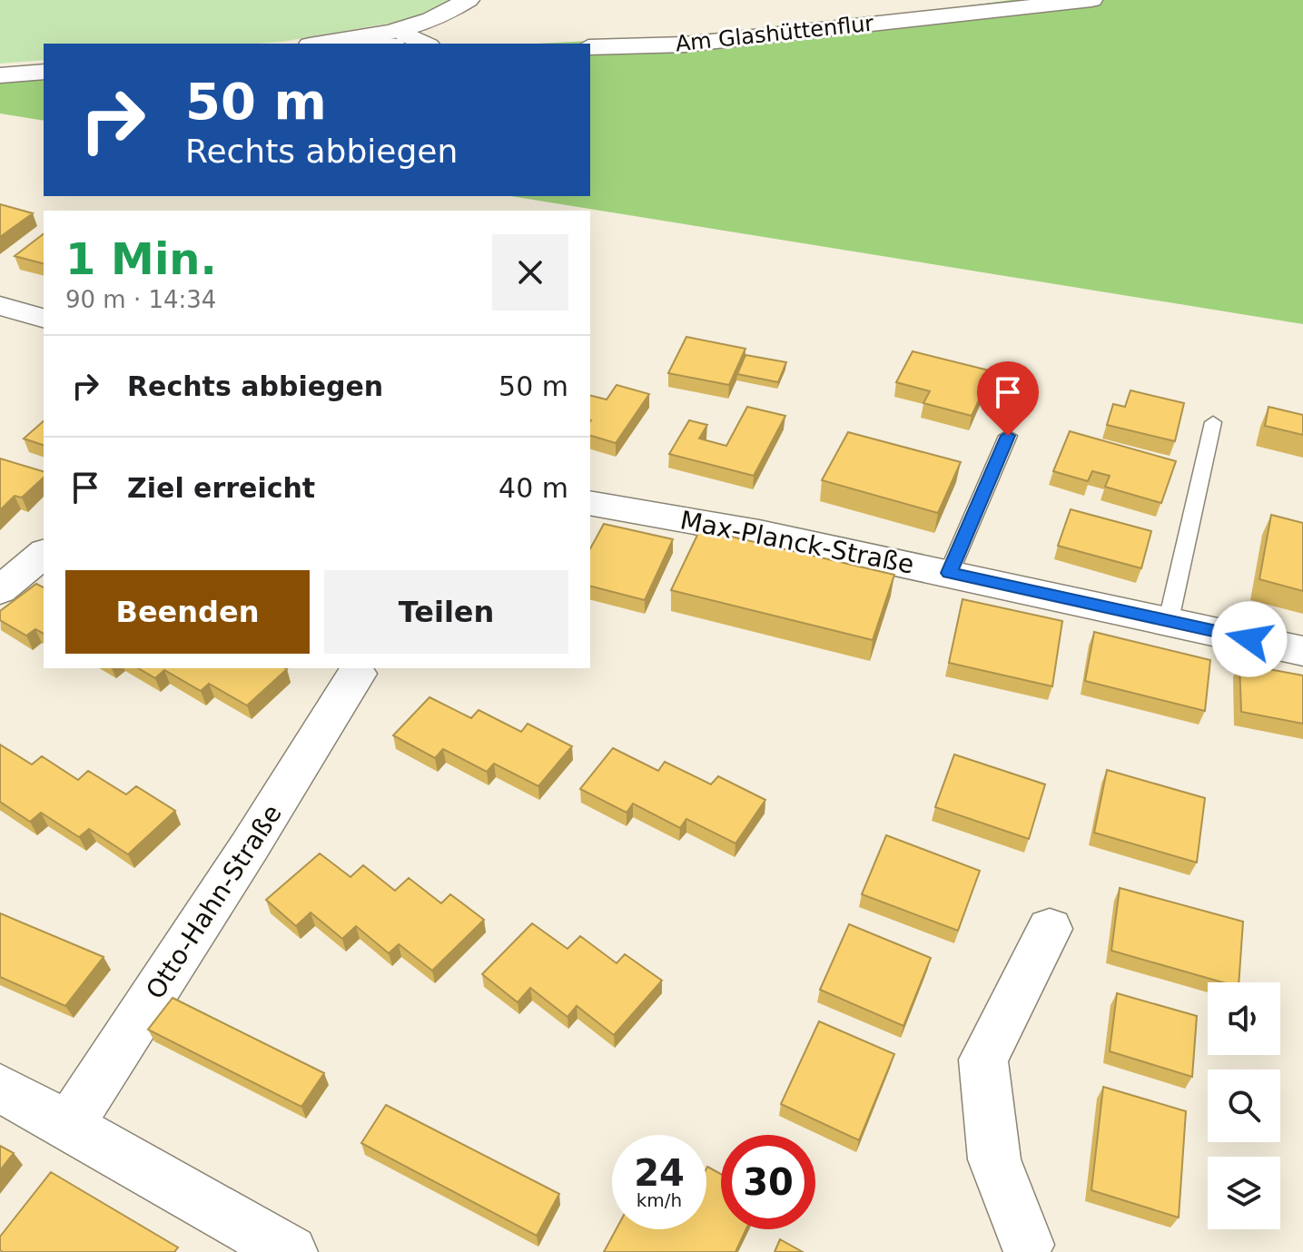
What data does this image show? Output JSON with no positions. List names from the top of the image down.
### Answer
{
  "streets": {
    "street": ["Am Glashüttenflur", "Max-Planck-Straße", "Otto-Hahn-Straße"]
  },
  "page": {
    "turn": ["50 m", "Rechts abbiegen"],
    "heading": ["1 Min.", "90 m · 14:34"],
    "list": [
      {
        "name": "Rechts abbiegen",
        "value": "50 m"
      },
      {
        "name": "Ziel erreicht",
        "value": "40 m"
      }
    ],
    "buttons": ["Beenden", "Teilen"],
    "speed": "24 km/h",
    "limit": "30"
  }
}
